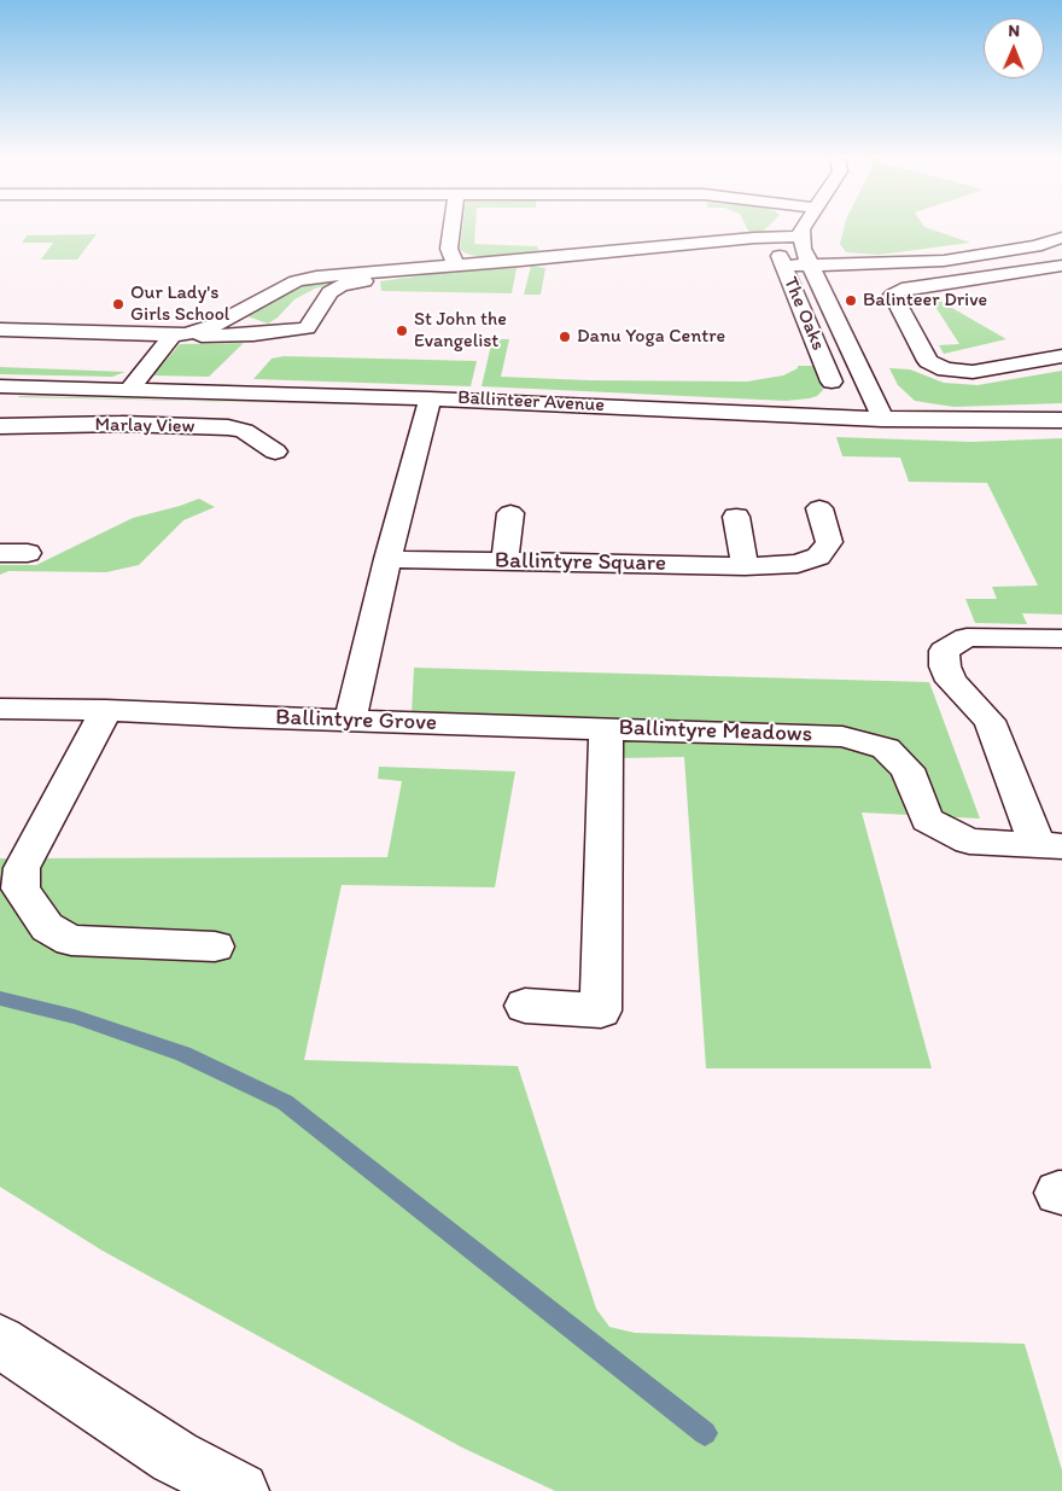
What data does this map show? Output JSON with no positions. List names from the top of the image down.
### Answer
{
  "streets": {
    "street": [
      "The Oaks",
      "Ballinteer Avenue",
      "Marlay View",
      "Ballintyre Square",
      "Ballintyre Grove",
      "Ballintyre Meadows"
    ]
  },
  "crossings": [
    ["Ballintyre Grove", "Ballintyre Meadows"]
  ],
  "places": [
    "Balinteer Drive",
    "Our Lady's Girls School",
    "St John the Evangelist",
    "Danu Yoga Centre"
  ],
  "north": "top"
}
